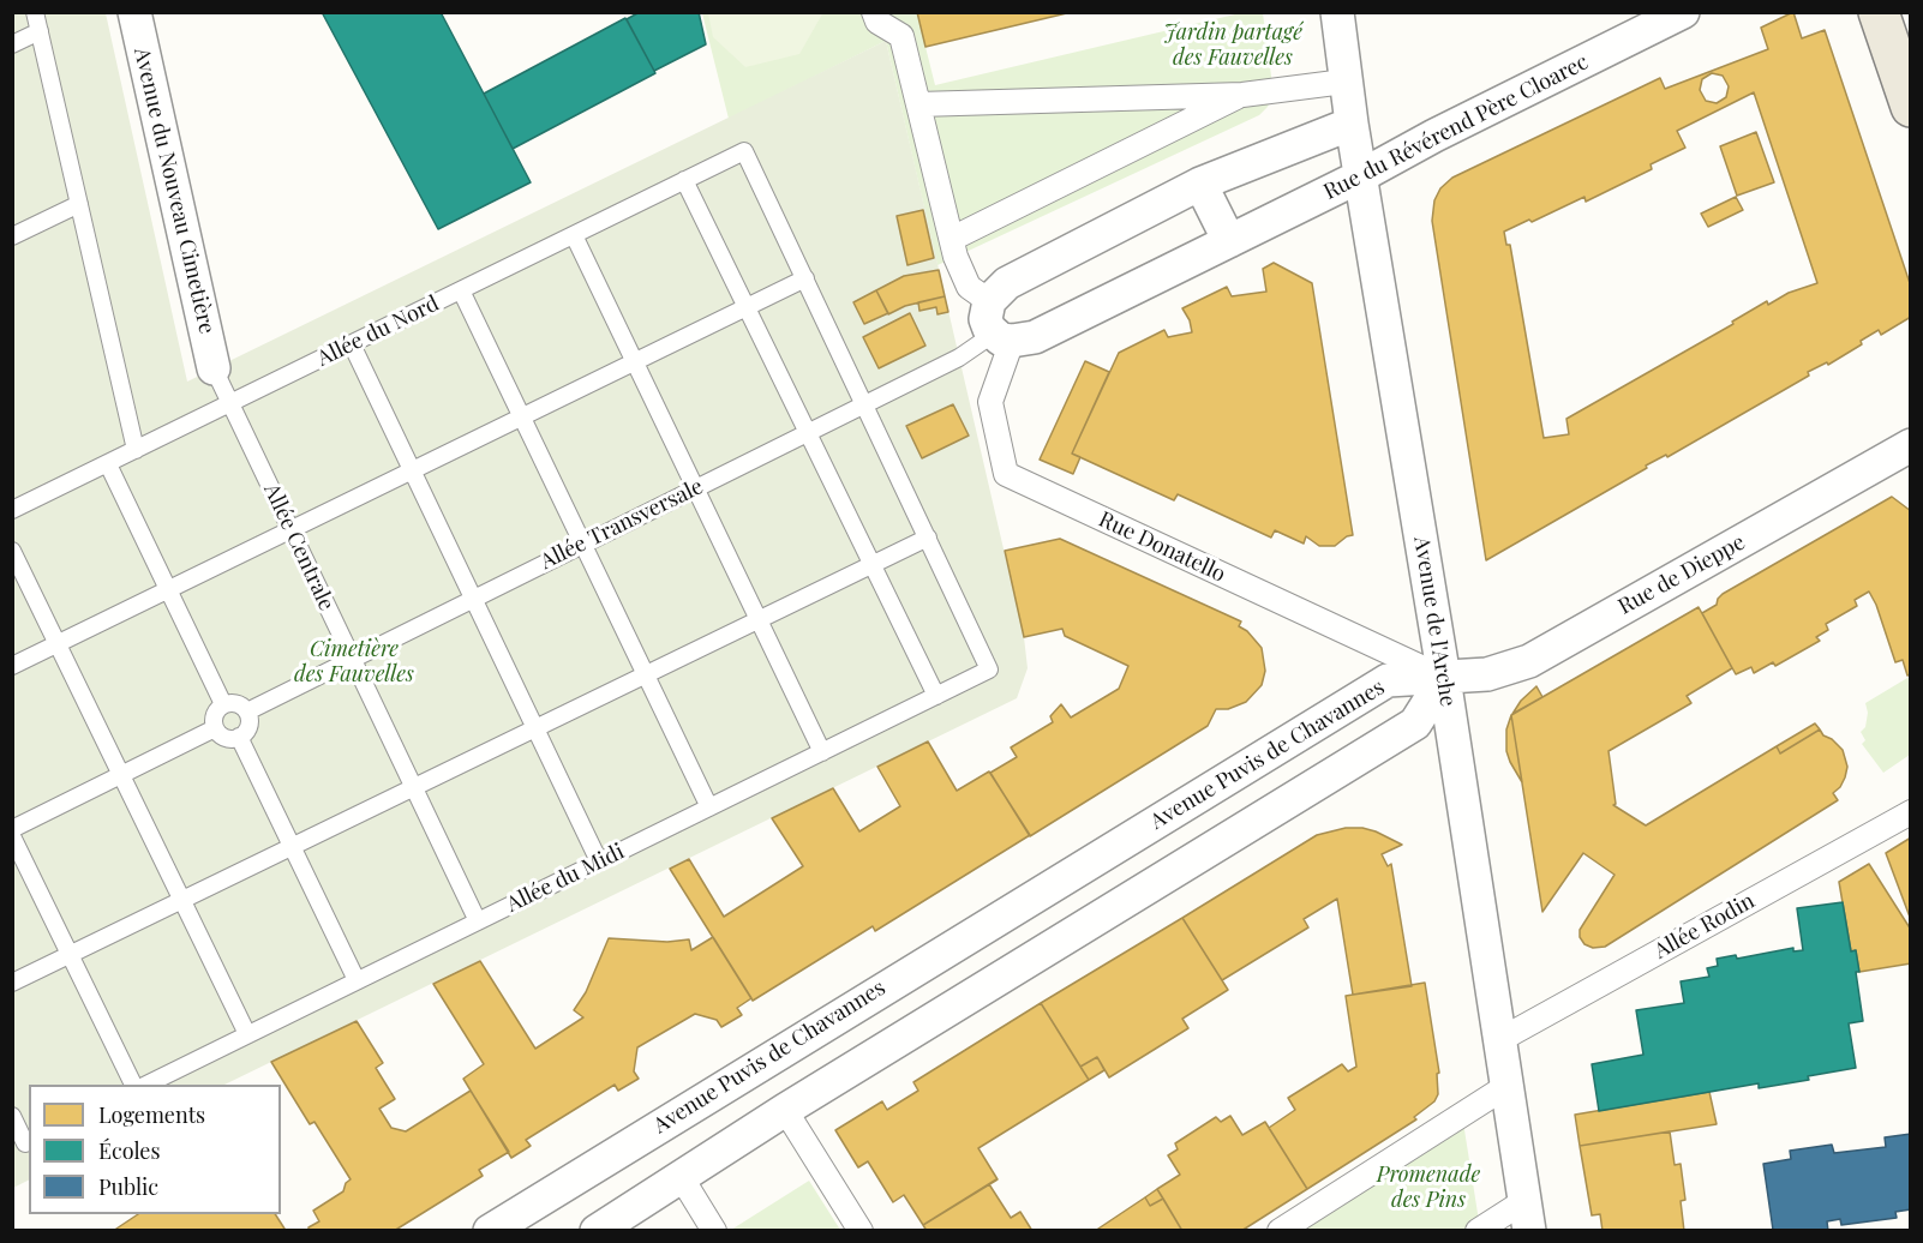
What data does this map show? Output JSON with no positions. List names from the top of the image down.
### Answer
{
  "streets": {
    "street": [
      "Rue du Révérend Père Cloarec",
      "Avenue du Nouveau Cimetière",
      "Rue Donatello",
      "Rue de Dieppe",
      "Avenue de l'Arche",
      "Avenue Puvis de Chavannes",
      "Allée Rodin"
    ],
    "lane": [
      "Allée du Nord",
      "Allée Transversale",
      "Allée Centrale",
      "Allée du Midi"
    ]
  },
  "crossings": [
    ["Rue du Révérend Père Cloarec", "Allée Transversale"],
    ["Rue du Révérend Père Cloarec", "Rue Donatello"],
    ["Rue du Révérend Père Cloarec", "Avenue de l'Arche"],
    ["Avenue du Nouveau Cimetière", "Allée Centrale"],
    ["Allée du Nord", "Allée Centrale"],
    ["Allée Transversale", "Allée Centrale"],
    ["Allée Transversale", "Rue Donatello"],
    ["Allée Centrale", "Allée du Midi"],
    ["Rue Donatello", "Rue de Dieppe"],
    ["Rue Donatello", "Avenue de l'Arche"],
    ["Rue Donatello", "Avenue Puvis de Chavannes"],
    ["Rue de Dieppe", "Avenue de l'Arche"],
    ["Rue de Dieppe", "Avenue Puvis de Chavannes"],
    ["Avenue de l'Arche", "Avenue Puvis de Chavannes"],
    ["Avenue de l'Arche", "Allée Rodin"]
  ],
  "parks": ["Jardin partagé des Fauvelles", "Cimetière des Fauvelles", "Promenade des Pins"],
  "legend": ["Logements", "Écoles", "Public"]
}
